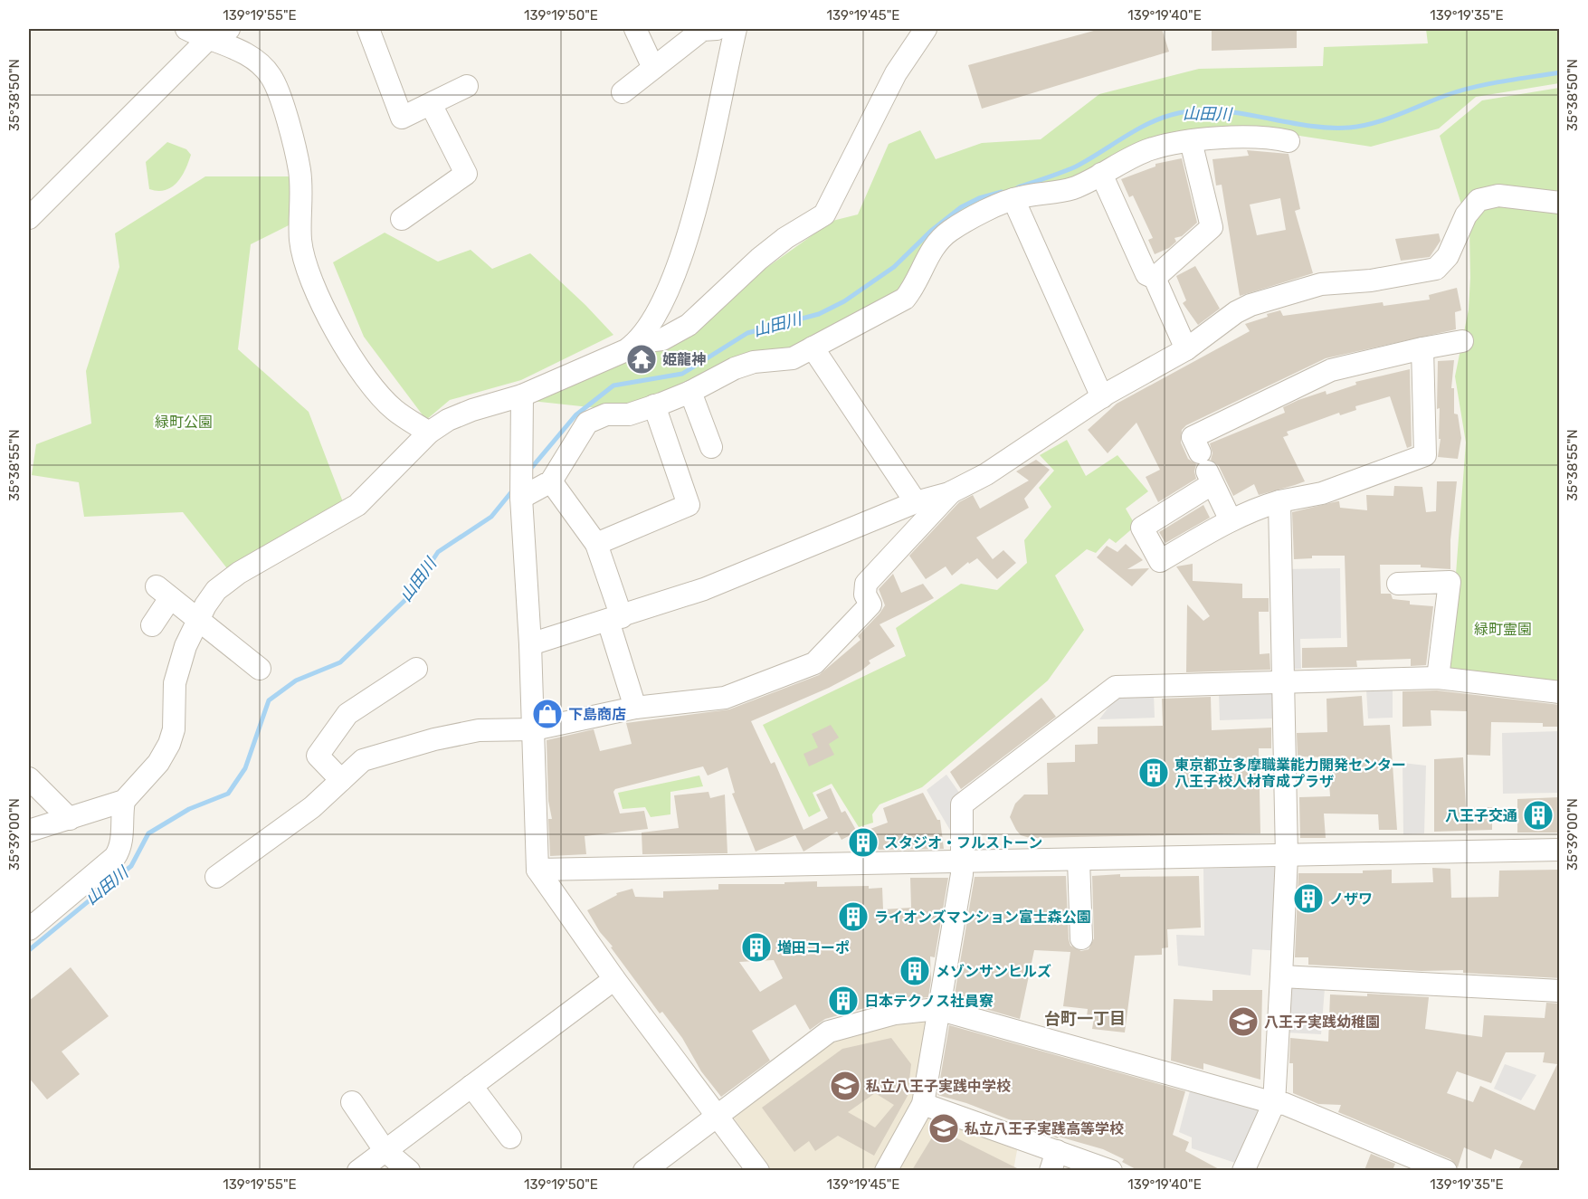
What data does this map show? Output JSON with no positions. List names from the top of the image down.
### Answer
{
  "districts": ["台町一丁目"],
  "water": ["山田川"],
  "parks": ["緑町公園", "緑町霊園"],
  "places": {
    "temple": ["姫龍神"],
    "shop": ["下島商店"],
    "building": [
      "東京都立多摩職業能力開発センター 八王子校人材育成プラザ",
      "八王子交通",
      "スタジオ・フルストーン",
      "ノザワ",
      "ライオンズマンション富士森公園",
      "増田コーポ",
      "メゾンサンヒルズ",
      "日本テクノス社員寮"
    ],
    "school or university": ["八王子実践幼稚園", "私立八王子実践中学校", "私立八王子実践高等学校"]
  },
  "coordinates": [
    "139°19'55\"E",
    "139°19'50\"E",
    "139°19'45\"E",
    "139°19'40\"E",
    "139°19'35\"E",
    "35°38'50\"N",
    "35°38'55\"N",
    "35°39'00\"N"
  ]
}
